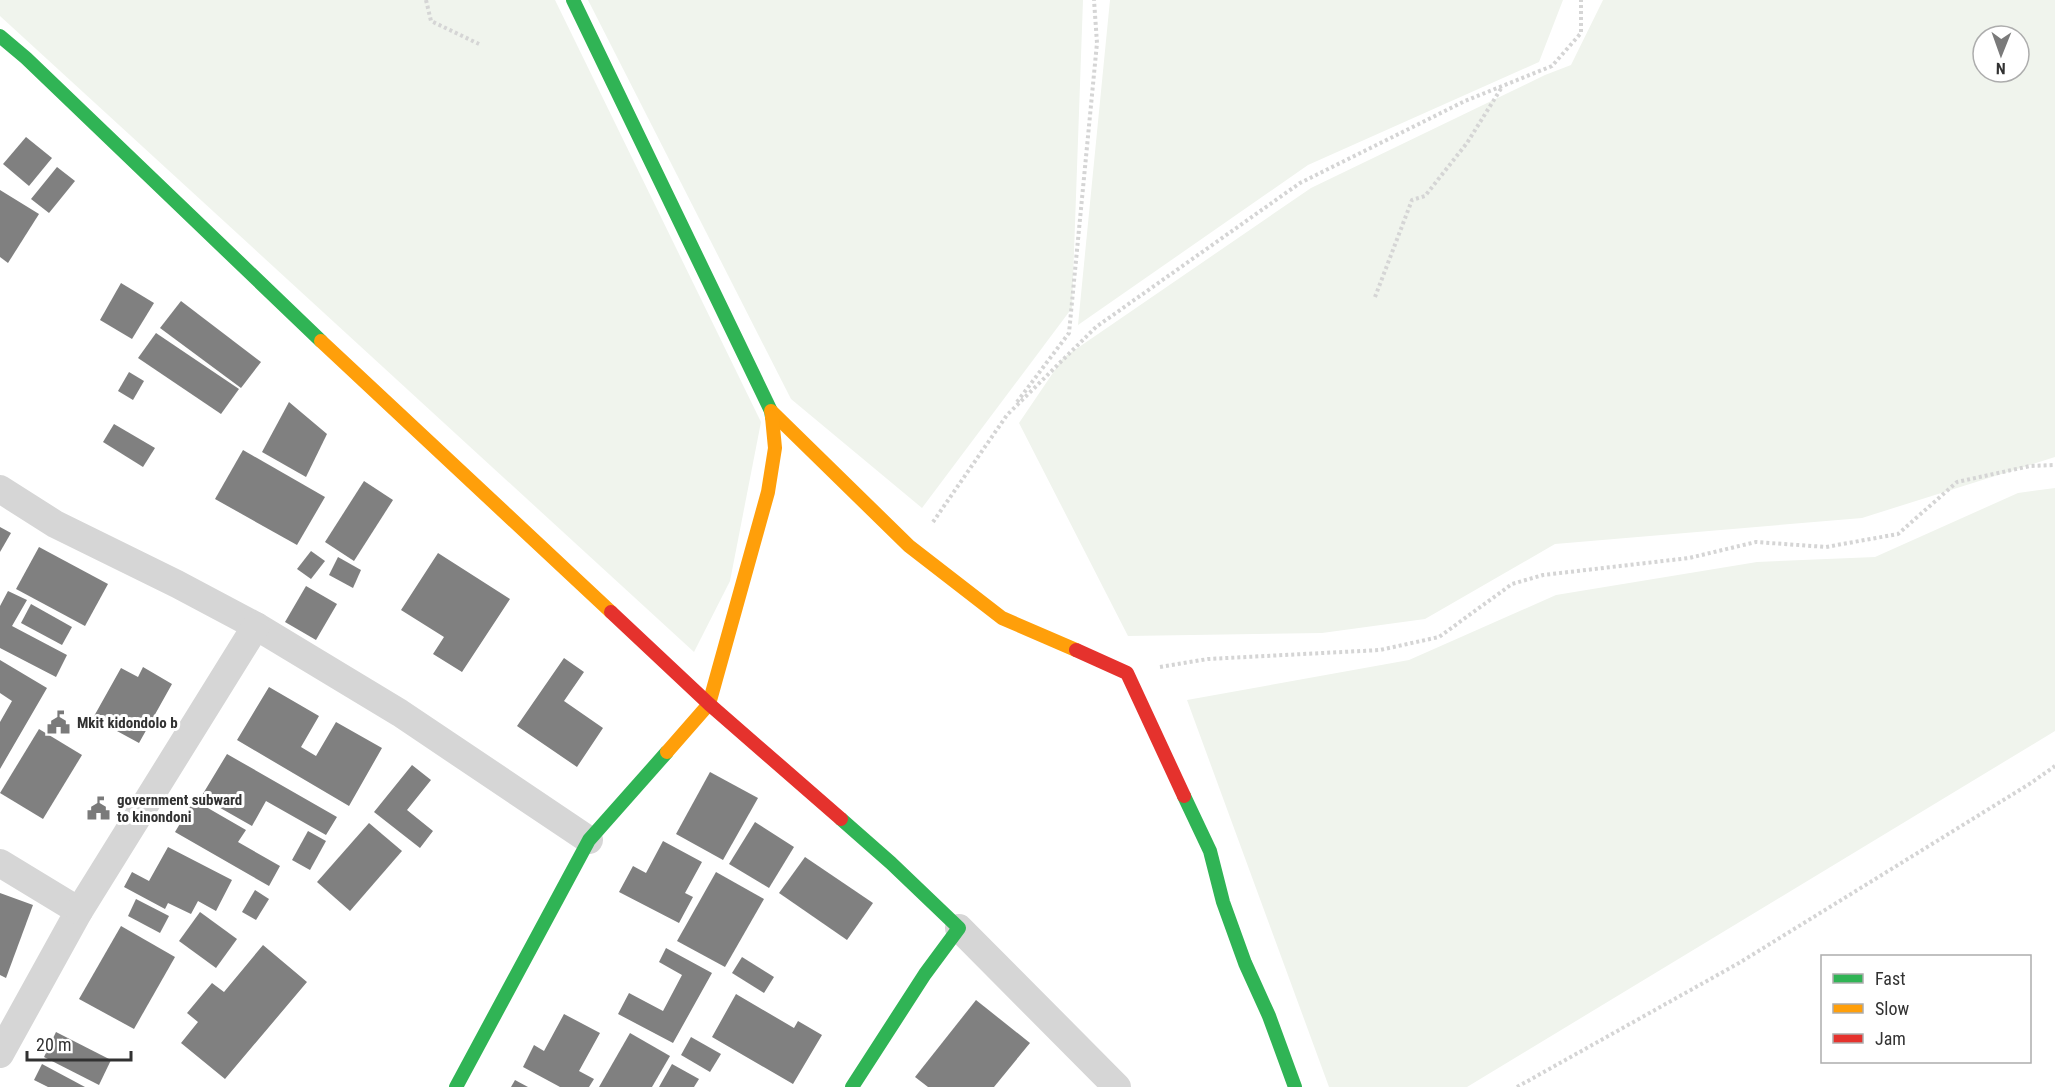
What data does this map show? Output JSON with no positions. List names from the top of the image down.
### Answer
{
  "places": {
    "public building": ["Mkit kidondolo b", "government subward to kinondoni"]
  },
  "legend": ["Fast", "Slow", "Jam"],
  "scale_bar": "20 m",
  "north": "bottom"
}
